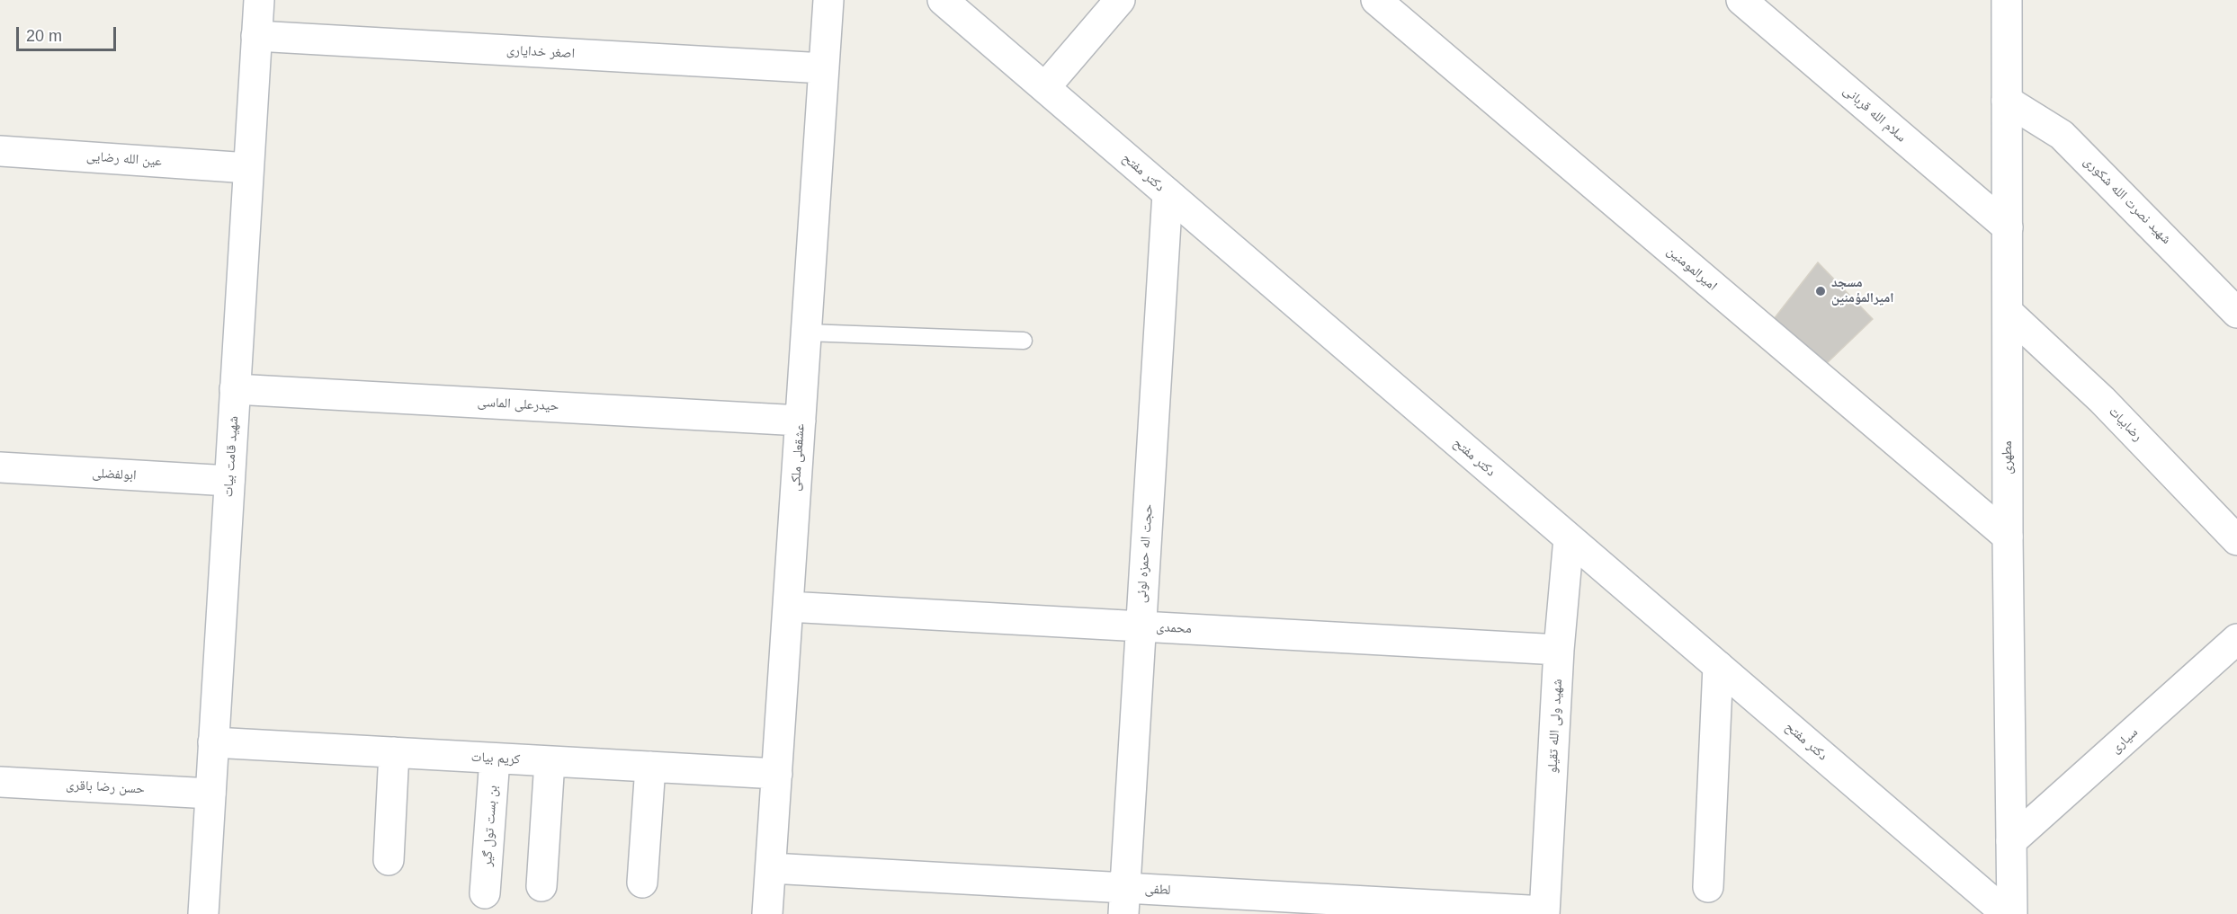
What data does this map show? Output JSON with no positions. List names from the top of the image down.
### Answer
{
  "streets": {
    "street": [
      "اصغر خدایاری",
      "سلام الله قربانی",
      "عین الله رضایی",
      "دکتر مفتح",
      "شهید نصرت الله شکوری",
      "امیرالمومنین",
      "حیدرعلی الماسی",
      "رضابیات",
      "شهید قامت بیات",
      "عشقعلی ملکی",
      "مطهری",
      "ابولفضلی",
      "حجت اله حمزه لوئی",
      "محمدی",
      "شهید ولی الله تقیلو",
      "سیاری",
      "کریم بیات",
      "حسن رضا باقری",
      "بن بست تول گیر",
      "لطفی"
    ]
  },
  "crossings": [
    ["اصغر خدایاری", "شهید قامت بیات"],
    ["اصغر خدایاری", "عشقعلی ملکی"],
    ["سلام الله قربانی", "مطهری"],
    ["عین الله رضایی", "شهید قامت بیات"],
    ["دکتر مفتح", "حجت اله حمزه لوئی"],
    ["دکتر مفتح", "شهید ولی الله تقیلو"],
    ["شهید نصرت الله شکوری", "مطهری"],
    ["امیرالمومنین", "مطهری"],
    ["حیدرعلی الماسی", "شهید قامت بیات"],
    ["حیدرعلی الماسی", "عشقعلی ملکی"],
    ["رضابیات", "مطهری"],
    ["شهید قامت بیات", "ابولفضلی"],
    ["شهید قامت بیات", "کریم بیات"],
    ["شهید قامت بیات", "حسن رضا باقری"],
    ["عشقعلی ملکی", "محمدی"],
    ["عشقعلی ملکی", "کریم بیات"],
    ["عشقعلی ملکی", "لطفی"],
    ["مطهری", "سیاری"],
    ["حجت اله حمزه لوئی", "محمدی"],
    ["حجت اله حمزه لوئی", "لطفی"],
    ["محمدی", "شهید ولی الله تقیلو"],
    ["شهید ولی الله تقیلو", "لطفی"],
    ["کریم بیات", "بن بست تول گیر"]
  ],
  "places": ["مسجد امیرالمؤمنین"],
  "scale_bar": "20 m"
}
